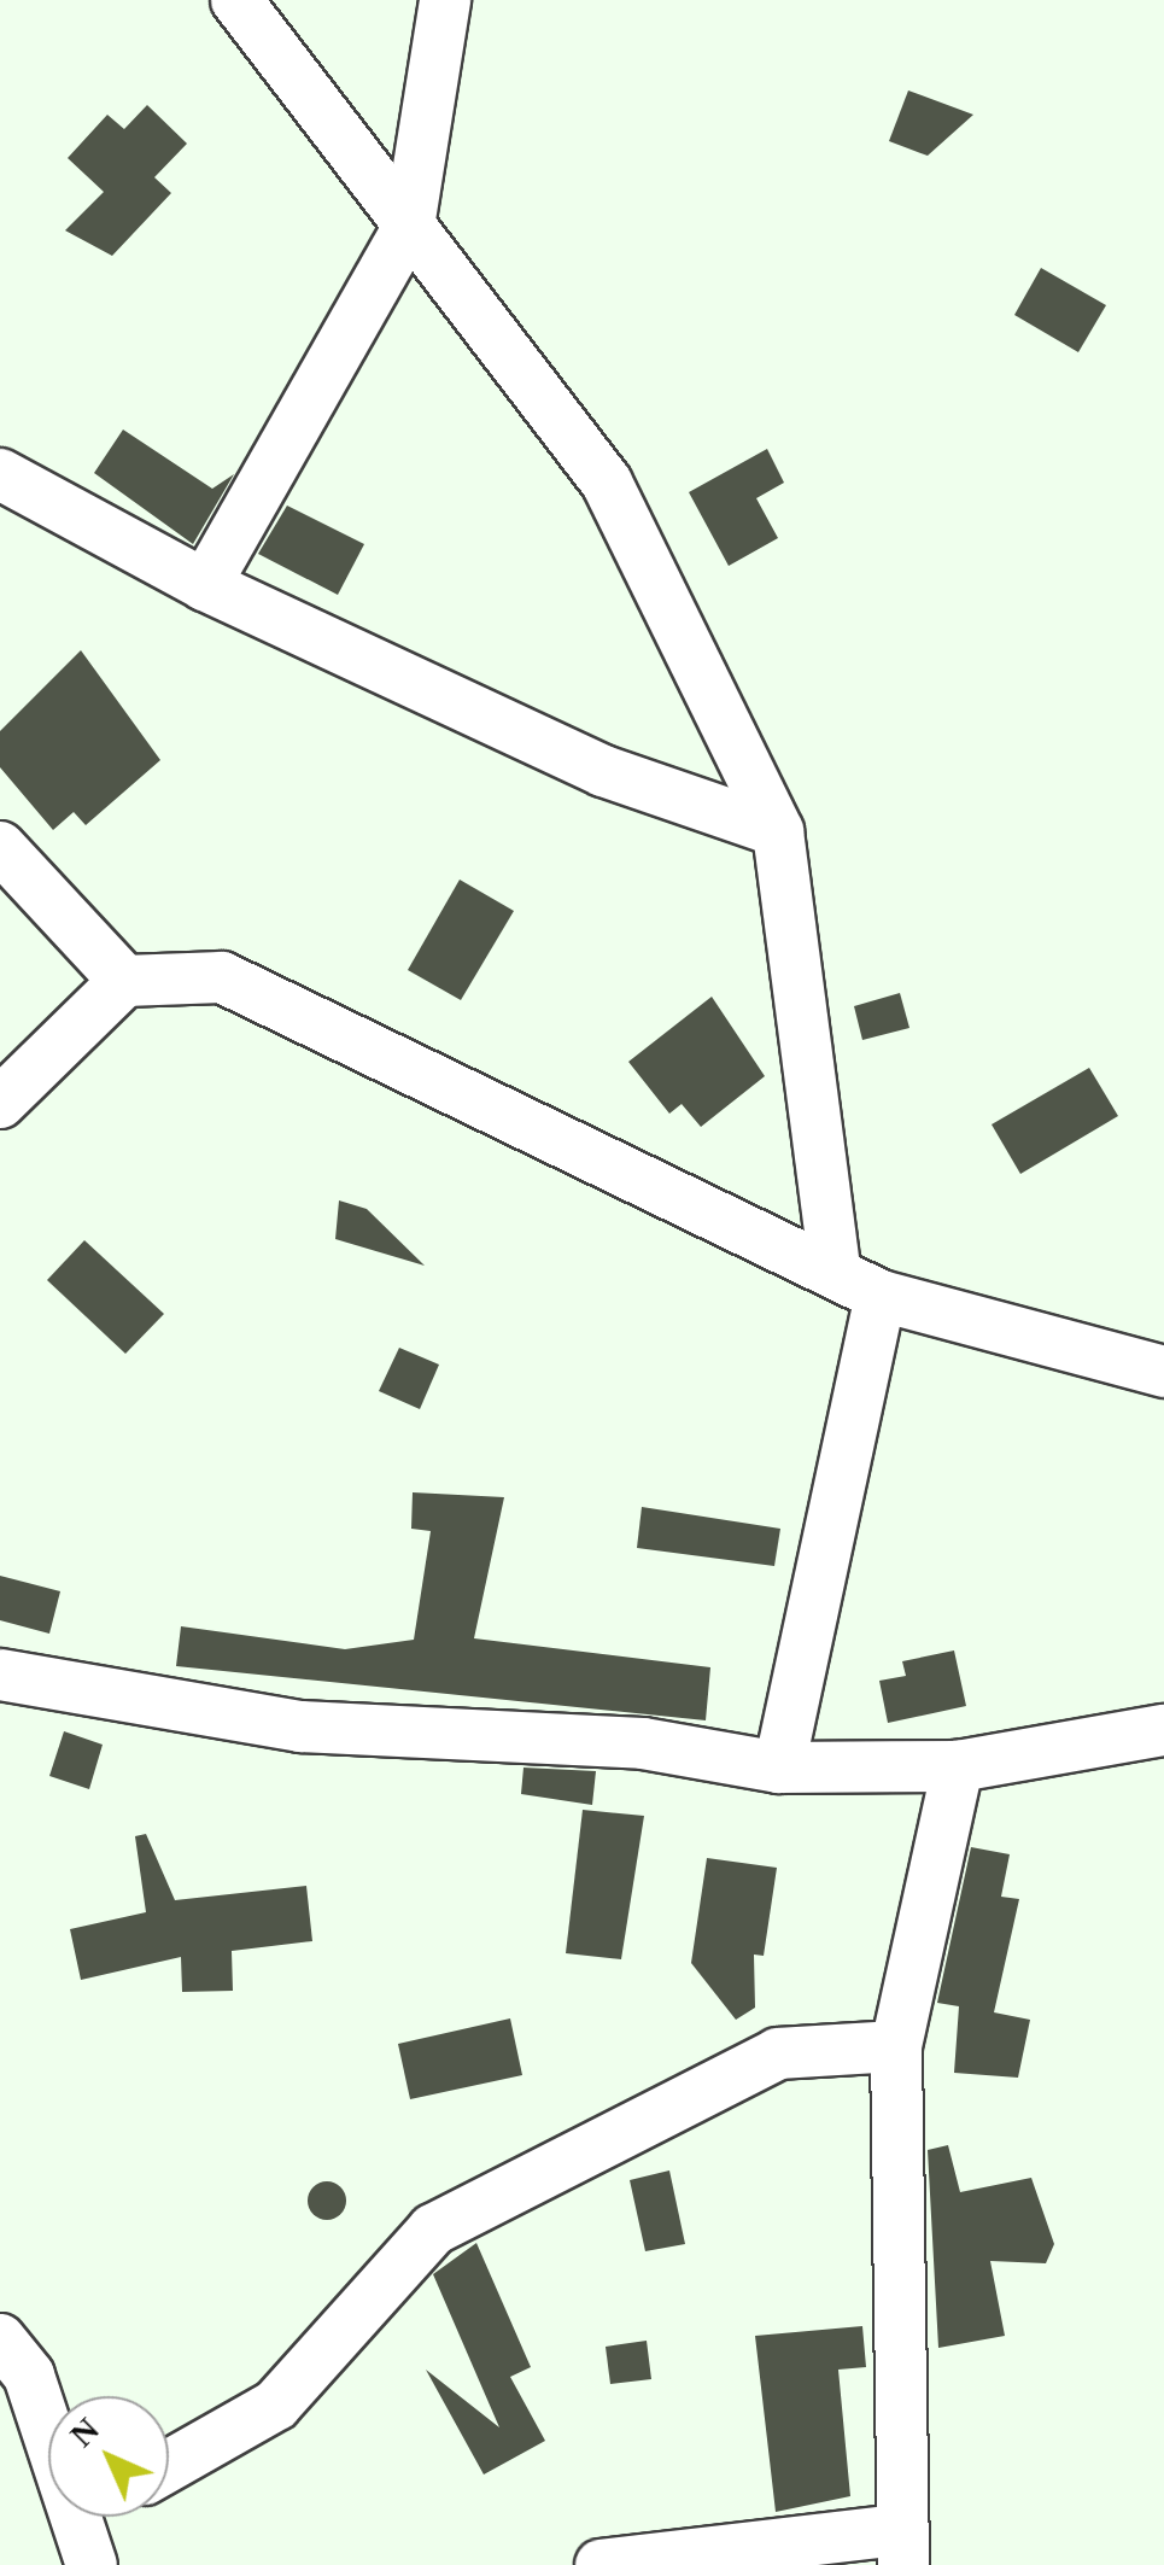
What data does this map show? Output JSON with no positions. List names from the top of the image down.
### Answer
{
  "north": "top left"
}
